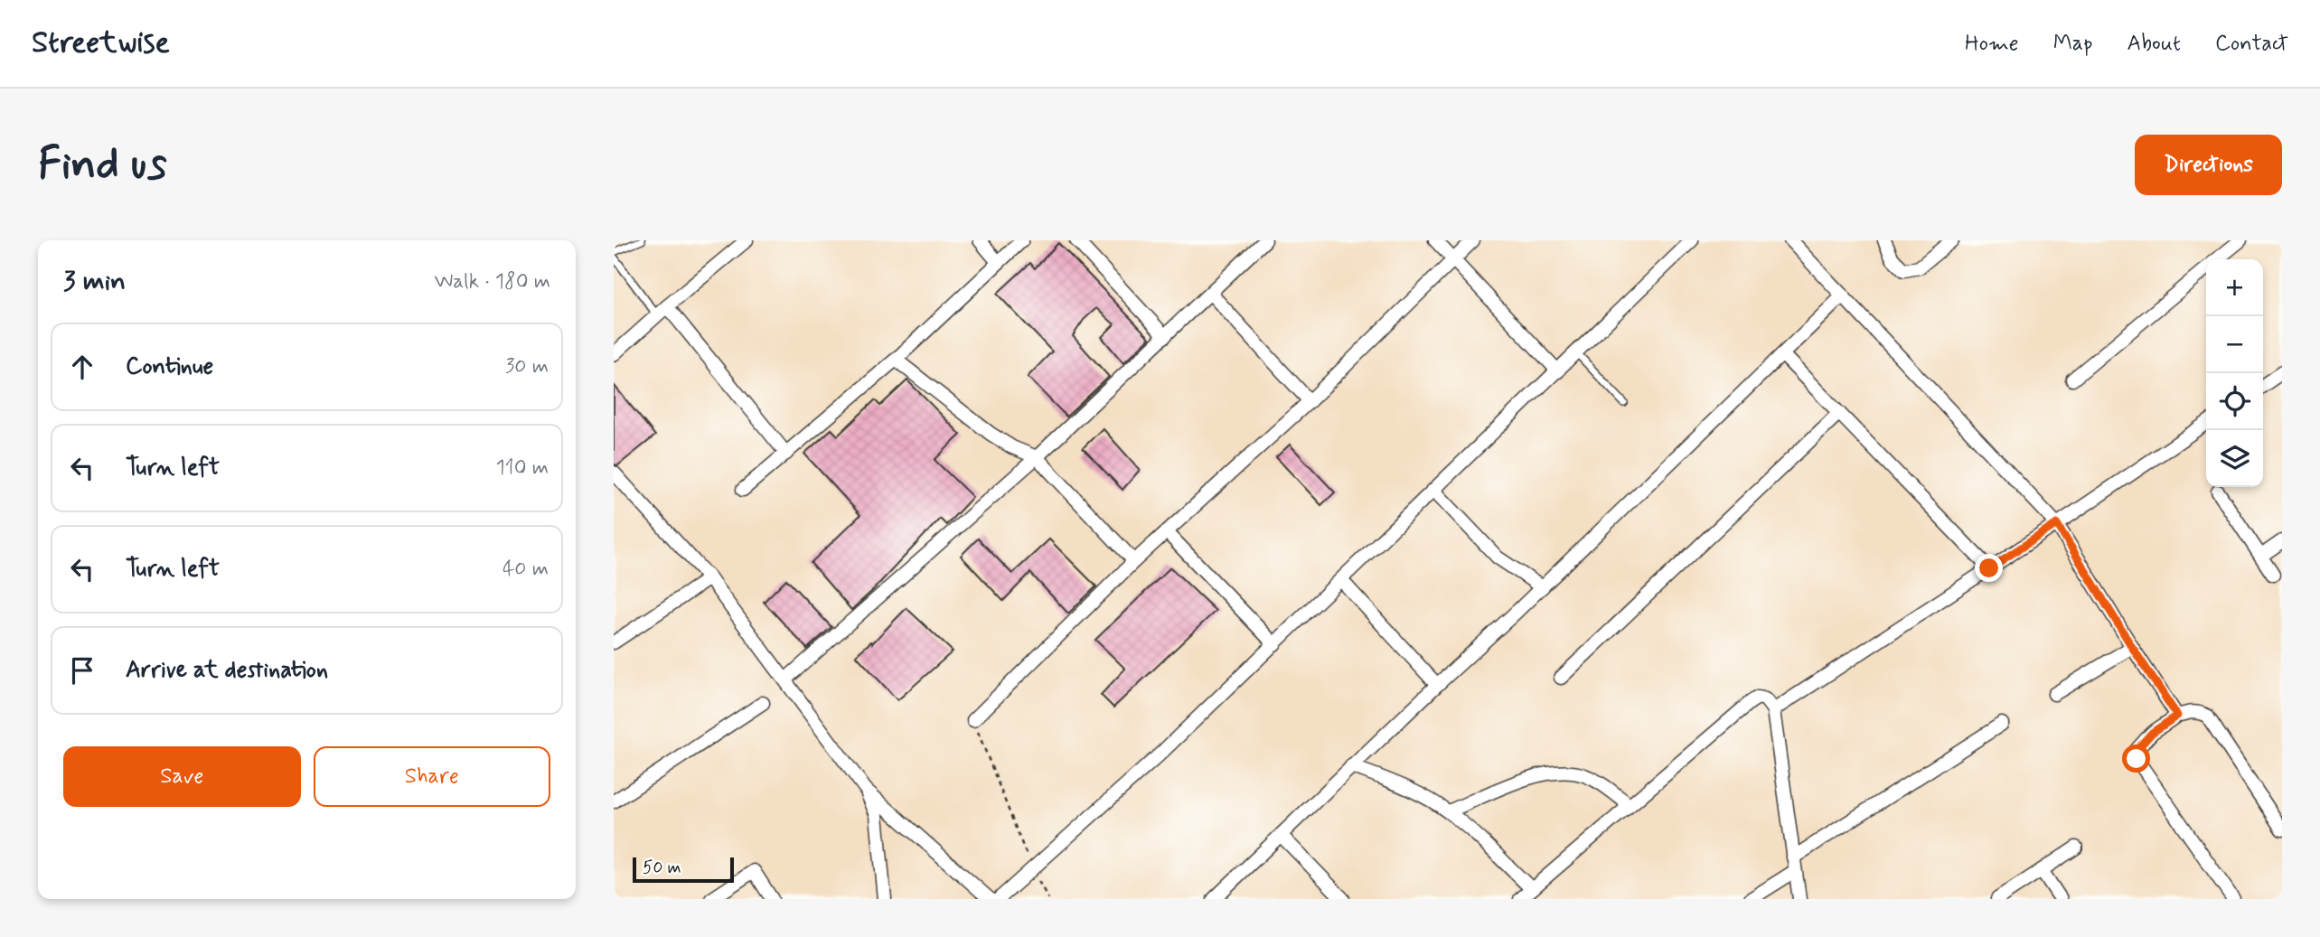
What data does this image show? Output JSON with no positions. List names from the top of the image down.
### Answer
{
  "scale_bar": "50 m",
  "page": {
    "header": "Streetwise",
    "nav": [
      "Home",
      "Map",
      "About",
      "Contact"
    ],
    "buttons": [
      "Directions",
      ["Save", "Share"]
    ],
    "title": "Find us",
    "heading": ["3 min", "Walk · 180 m"],
    "map_buttons": ["+", "−"],
    "list": [
      ["Continue", "30 m"],
      ["Turn left", "110 m"],
      ["Turn left", "40 m"],
      "Arrive at destination"
    ],
    "scale": "50 m"
  }
}
